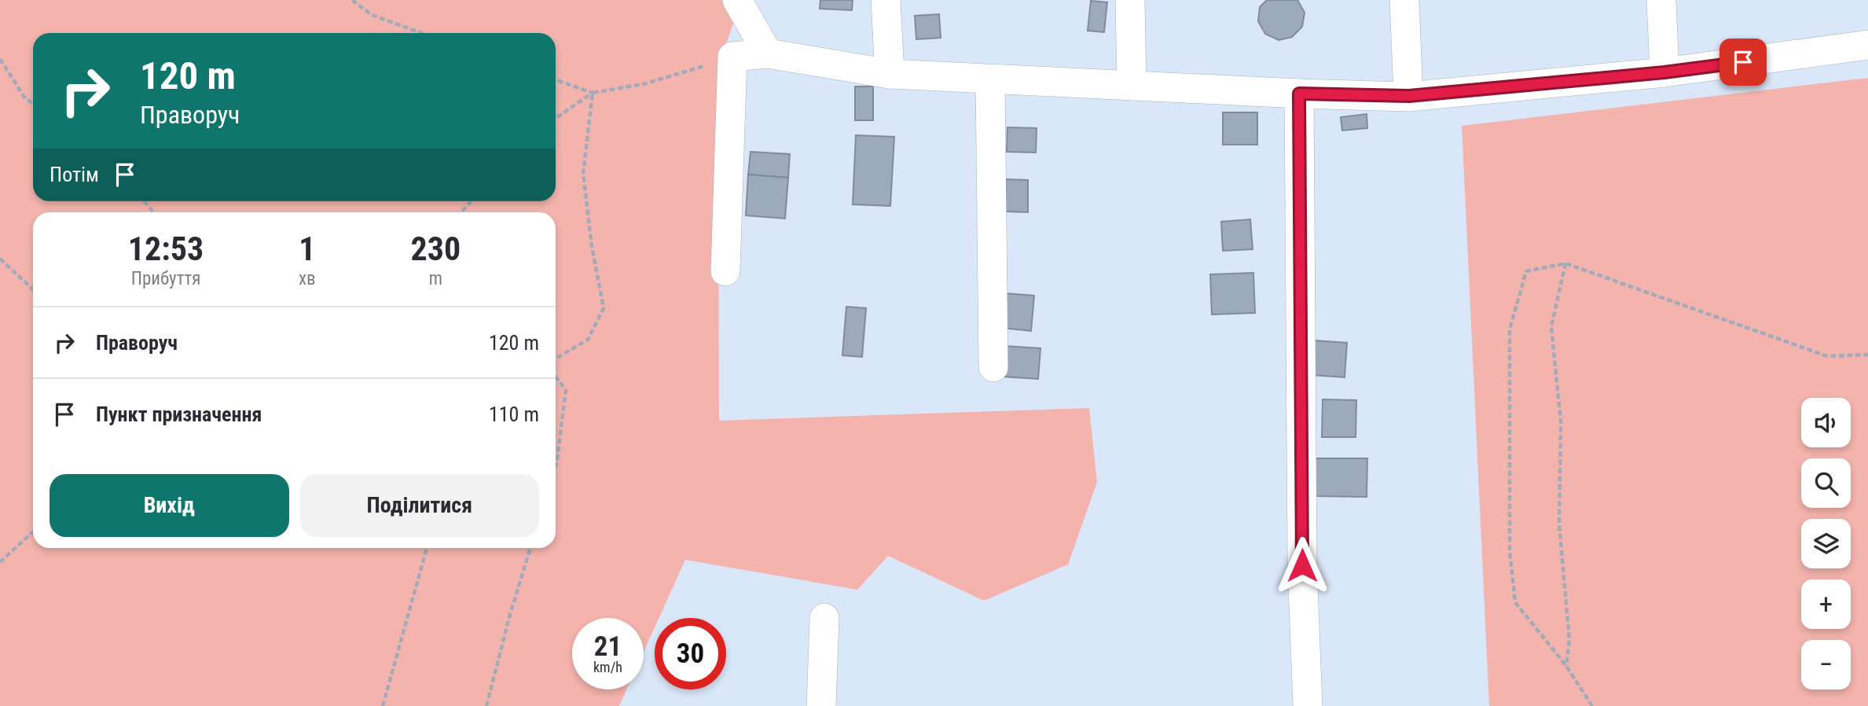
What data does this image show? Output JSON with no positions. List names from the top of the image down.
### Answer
{
  "page": {
    "turn": ["120 m", "Праворуч"],
    "then": "Потім",
    "eta": [
      "12:53",
      "Прибуття",
      "1",
      "хв",
      "230",
      "m"
    ],
    "list": [
      {
        "name": "Праворуч",
        "value": "120 m"
      },
      {
        "name": "Пункт призначення",
        "value": "110 m"
      }
    ],
    "map_buttons": ["+", "−"],
    "buttons": ["Вихід", "Поділитися"],
    "speed": "21 km/h",
    "limit": "30"
  }
}
